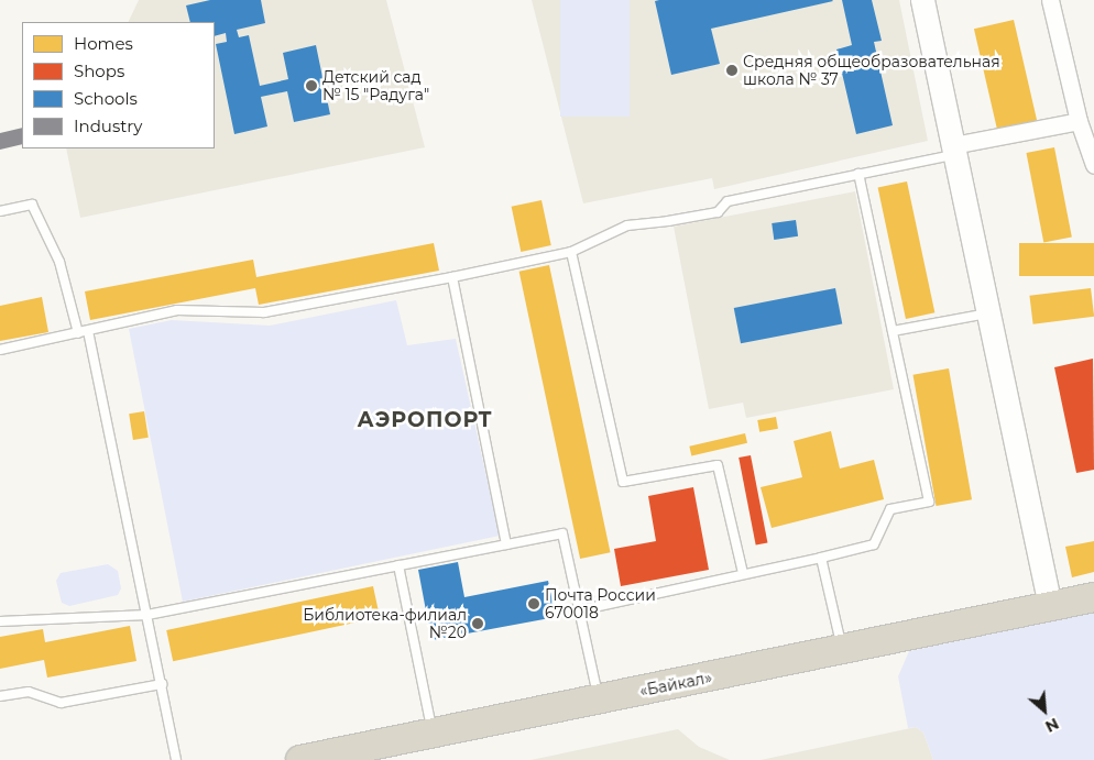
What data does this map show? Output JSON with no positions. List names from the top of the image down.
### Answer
{
  "streets": {
    "highway": ["«Байкал»"]
  },
  "districts": ["АЭРОПОРТ"],
  "places": [
    "Средняя общеобразовательная школа № 37",
    "Детский сад № 15 \"Радуга\"",
    "Почта России 670018",
    "Библиотека-филиал №20"
  ],
  "legend": [
    "Homes",
    "Shops",
    "Schools",
    "Industry"
  ],
  "north": "bottom right"
}
